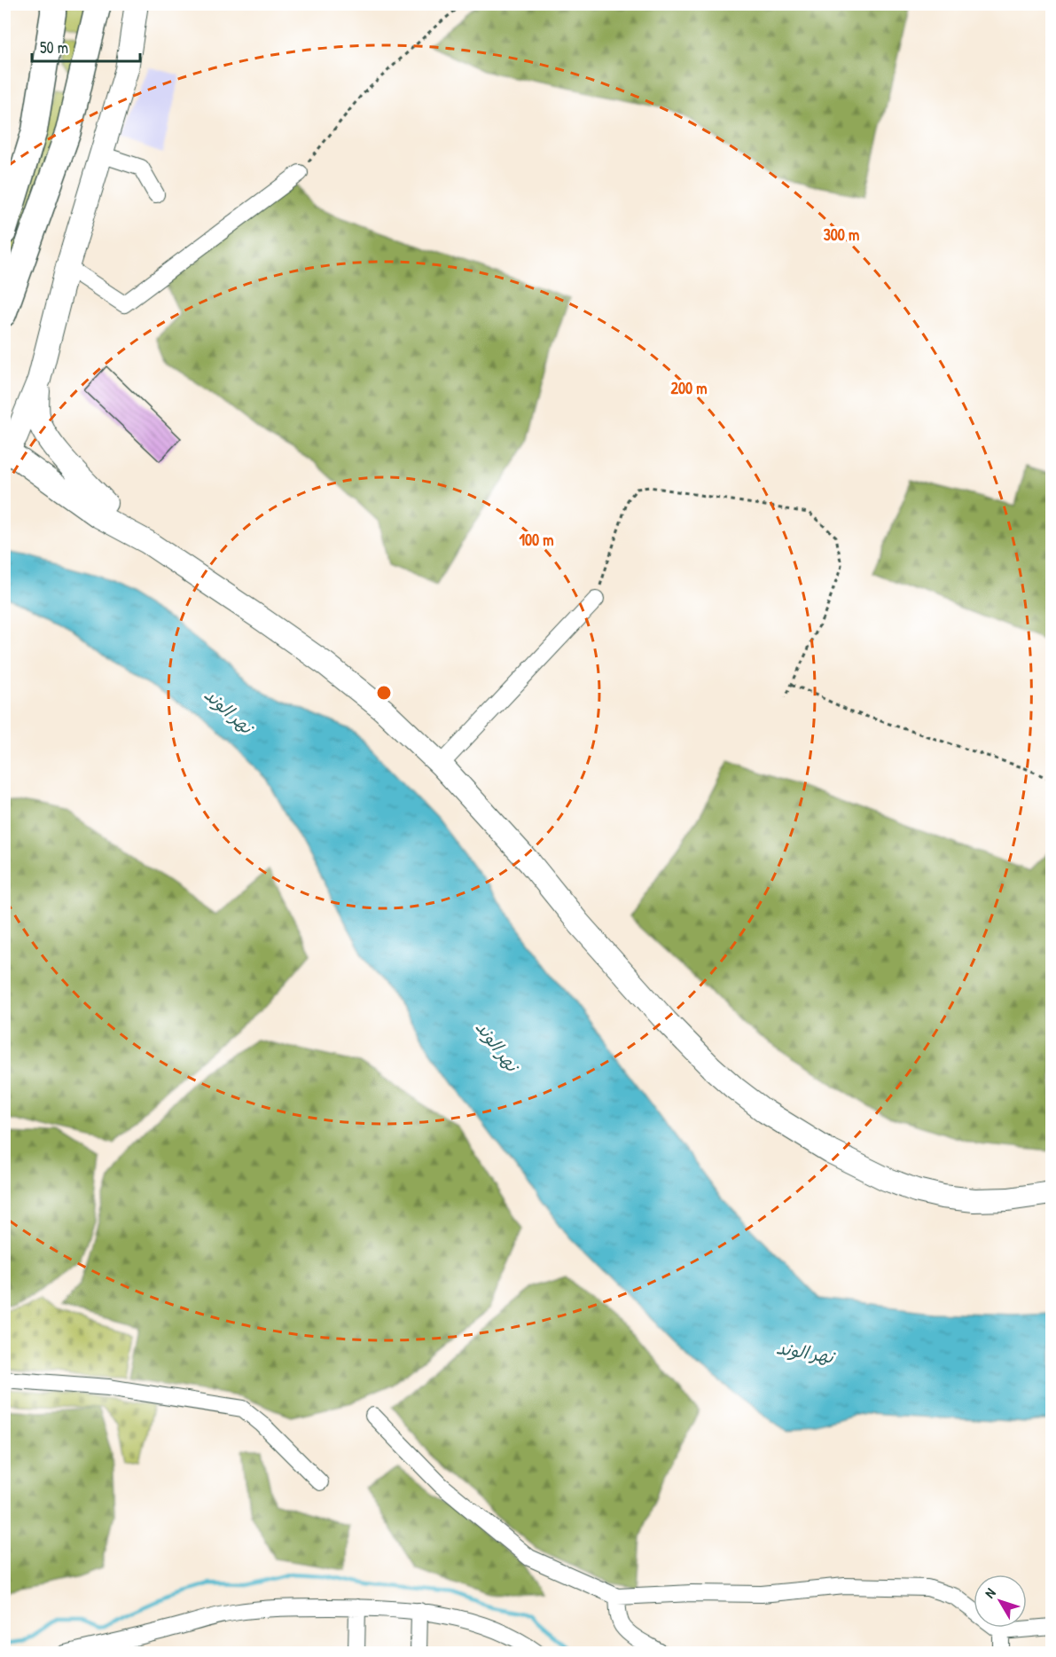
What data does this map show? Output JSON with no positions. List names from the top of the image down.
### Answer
{
  "water": ["نهر الوند"],
  "scale_bar": "50 m",
  "north": "top left",
  "rings": ["300 m", "200 m", "100 m"]
}
